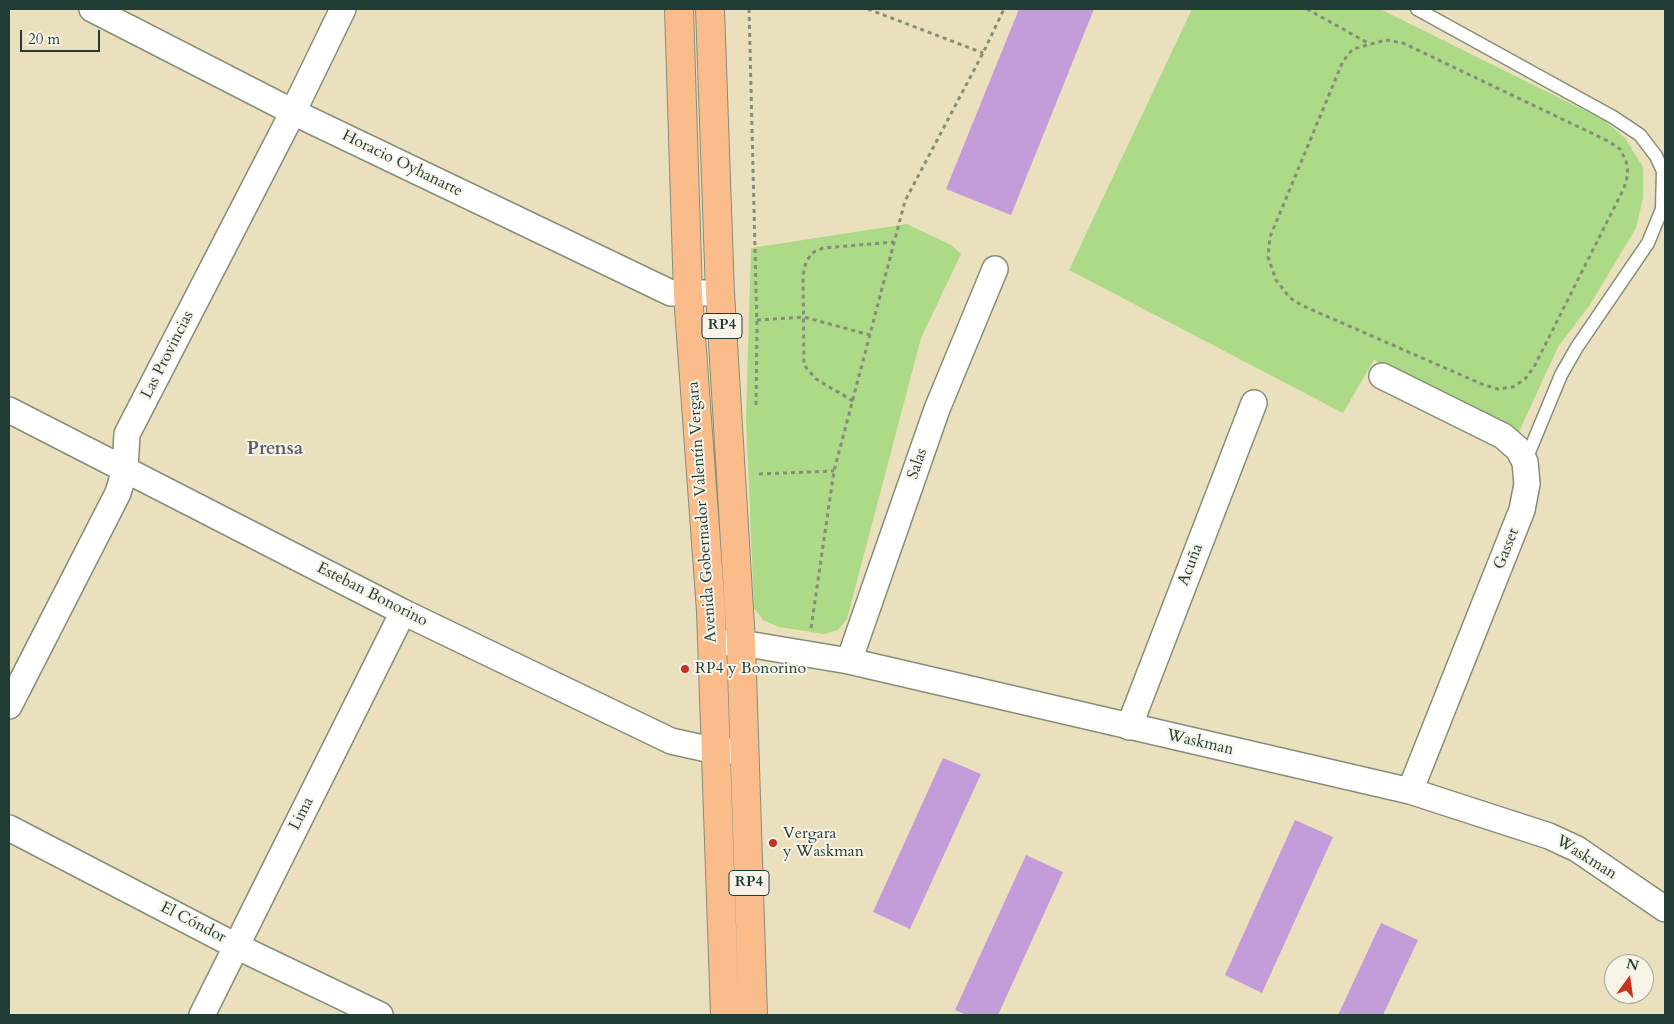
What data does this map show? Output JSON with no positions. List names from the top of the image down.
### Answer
{
  "streets": {
    "main road": ["RP4", "Avenida Gobernador Valentín Vergara"],
    "street": [
      "Horacio Oyhanarte",
      "Las Provincias",
      "Salas",
      "Gasset",
      "Acuña",
      "Esteban Bonorino",
      "Waskman",
      "Lima",
      "El Cóndor"
    ]
  },
  "crossings": [
    ["Horacio Oyhanarte", "Las Provincias"],
    ["Horacio Oyhanarte", "Avenida Gobernador Valentín Vergara"],
    ["Las Provincias", "Esteban Bonorino"],
    ["Salas", "Waskman"],
    ["Avenida Gobernador Valentín Vergara", "Esteban Bonorino"],
    ["Avenida Gobernador Valentín Vergara", "Waskman"],
    ["Gasset", "Waskman"],
    ["Acuña", "Waskman"],
    ["Esteban Bonorino", "Lima"],
    ["Lima", "El Cóndor"]
  ],
  "districts": ["Prensa"],
  "places": ["RP4 y Bonorino", "Vergara y Waskman"],
  "scale_bar": "20 m",
  "north": "top"
}
